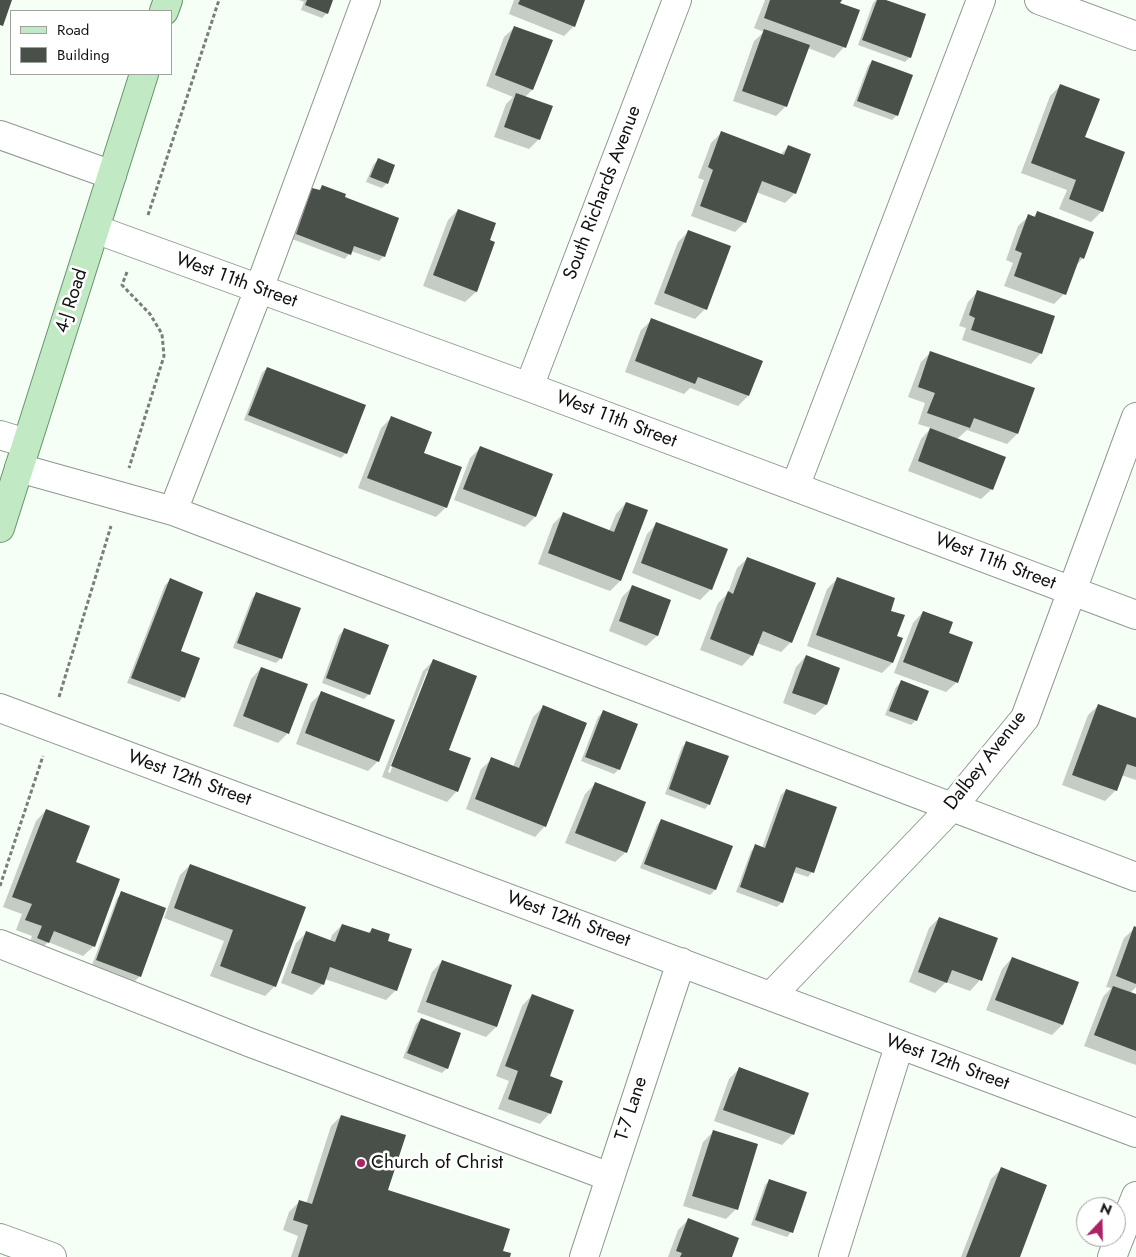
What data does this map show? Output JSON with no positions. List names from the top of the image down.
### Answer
{
  "streets": {
    "main road": ["4-J Road"],
    "street": [
      "South Richards Avenue",
      "West 11th Street",
      "Dalbey Avenue",
      "West 12th Street",
      "T-7 Lane"
    ]
  },
  "crossings": [
    ["South Richards Avenue", "West 11th Street"],
    ["West 11th Street", "4-J Road"],
    ["West 11th Street", "Dalbey Avenue"],
    ["Dalbey Avenue", "West 12th Street"],
    ["West 12th Street", "T-7 Lane"]
  ],
  "places": ["Church of Christ"],
  "legend": ["Road", "Building"],
  "north": "top"
}
